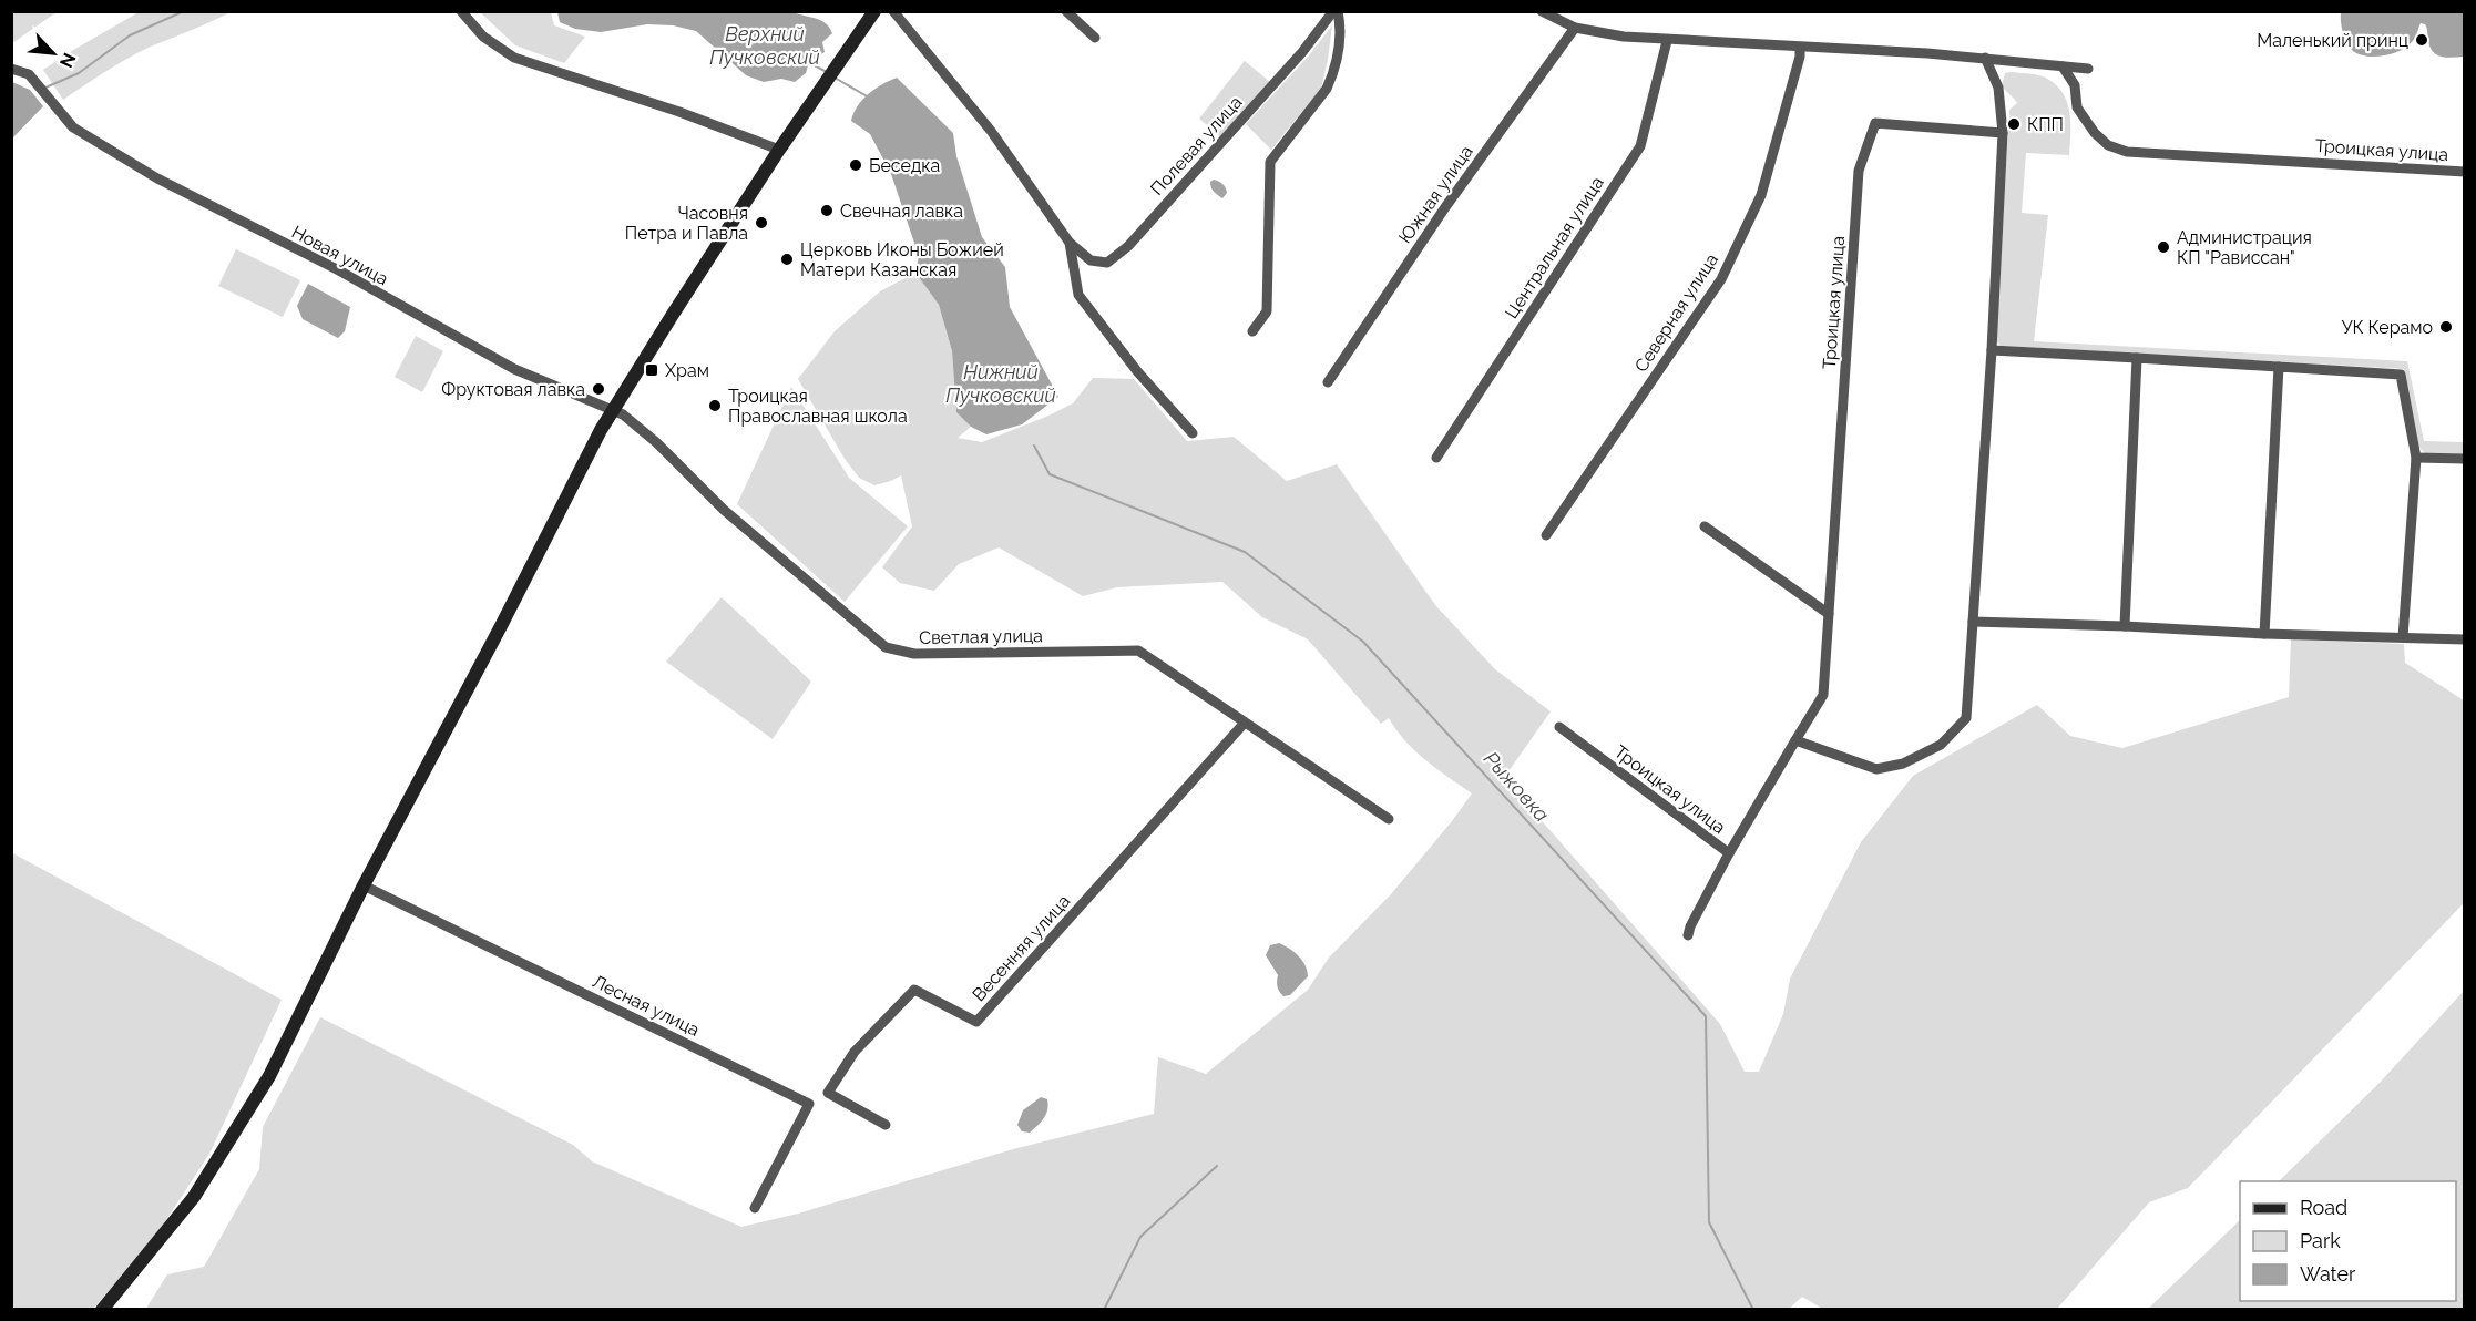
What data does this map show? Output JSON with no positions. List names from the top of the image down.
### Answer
{
  "streets": {
    "street": [
      "Полевая улица",
      "Троицкая улица",
      "Южная улица",
      "Центральная улица",
      "Новая улица",
      "Северная улица",
      "Светлая улица",
      "Весенняя улица",
      "Лесная улица"
    ]
  },
  "crossings": [
    ["Новая улица", "Светлая улица"],
    ["Светлая улица", "Весенняя улица"]
  ],
  "water": ["Верхний Пучковский", "Нижний Пучковский", "Рыжовка"],
  "places": {
    "other": [
      "Маленький принц",
      "КПП",
      "Беседка",
      "Свечная лавка",
      "Часовня Петра и Павла",
      "Администрация КП \"Рависсан\"",
      "Церковь Иконы Божией Матери Казанская",
      "УК Керамо",
      "Фруктовая лавка",
      "Троицкая Православная школа"
    ],
    "transit": ["Храм"]
  },
  "legend": ["Road", "Park", "Water"],
  "north": "bottom right"
}
